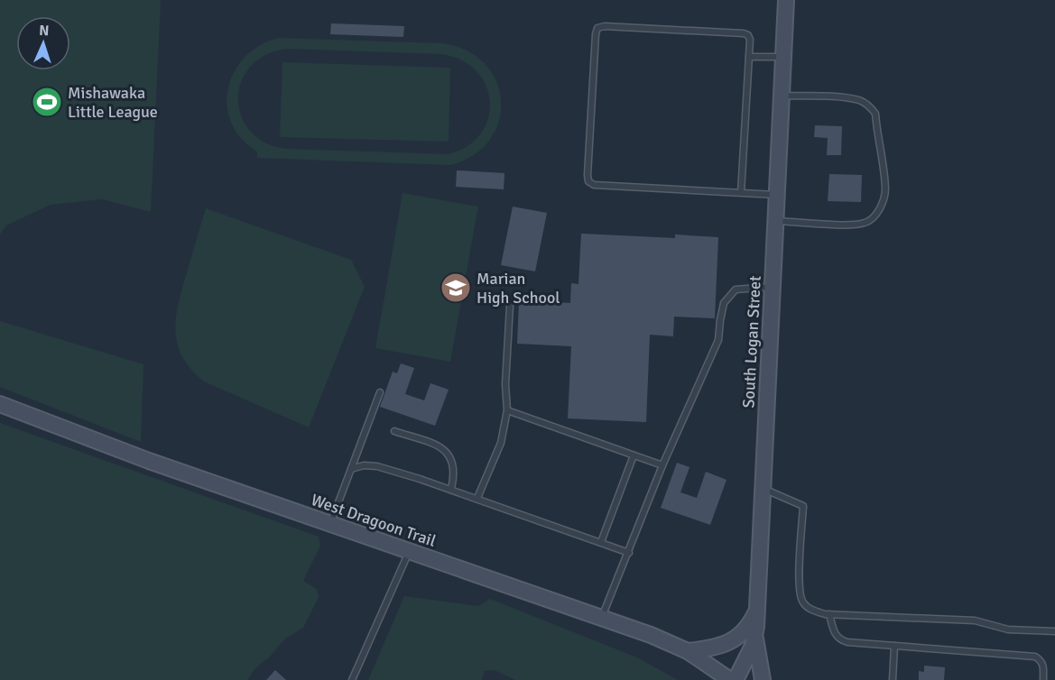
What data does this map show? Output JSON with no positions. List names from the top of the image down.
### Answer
{
  "streets": {
    "street": ["South Logan Street", "West Dragoon Trail"]
  },
  "places": {
    "sports": ["Mishawaka Little League"],
    "school or university": ["Marian High School"]
  },
  "north": "top"
}
